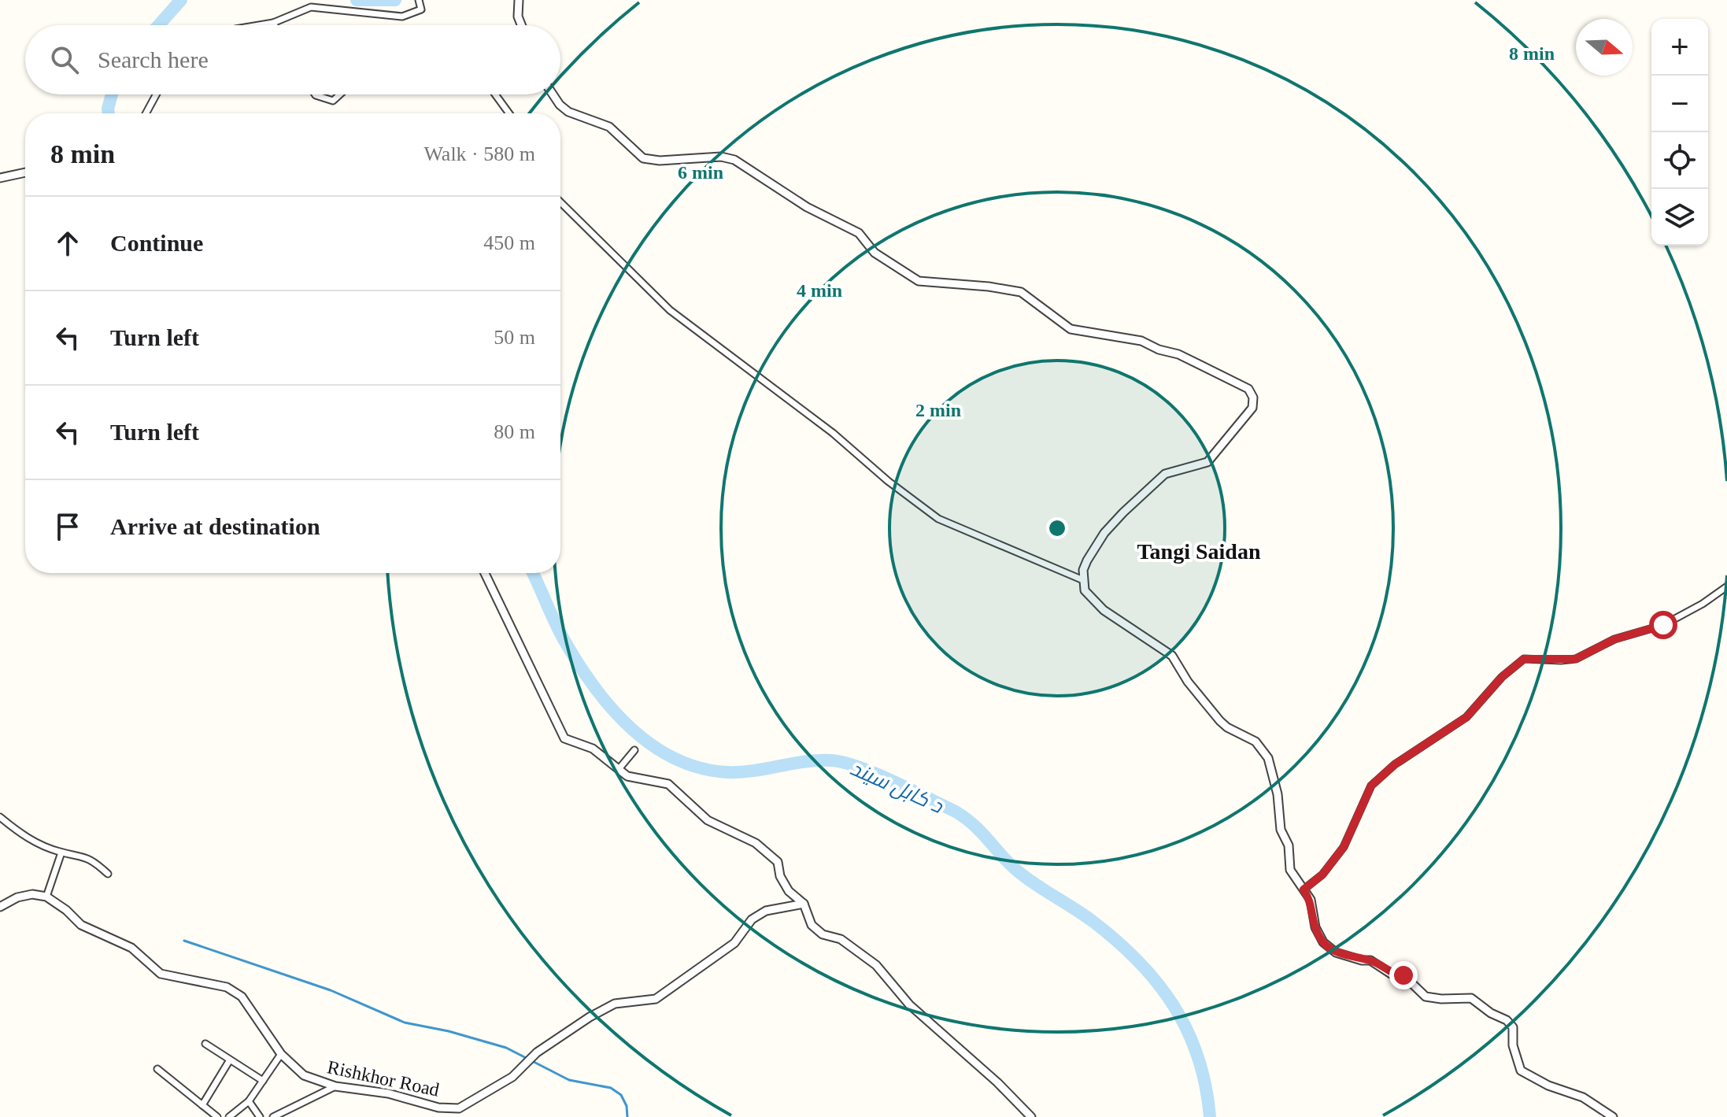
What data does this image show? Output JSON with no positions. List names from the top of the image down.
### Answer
{
  "streets": {
    "street": ["Rishkhor Road"]
  },
  "districts": ["Tangi Saidan"],
  "water": ["د کابل سيند"],
  "north": "right",
  "page": {
    "map_buttons": ["+", "−"],
    "search": "Search here",
    "heading": ["8 min", "Walk · 580 m"],
    "list": [
      ["Continue", "450 m"],
      ["Turn left", "50 m"],
      ["Turn left", "80 m"],
      "Arrive at destination"
    ]
  },
  "rings": [
    "8 min",
    "6 min",
    "4 min",
    "2 min"
  ]
}
